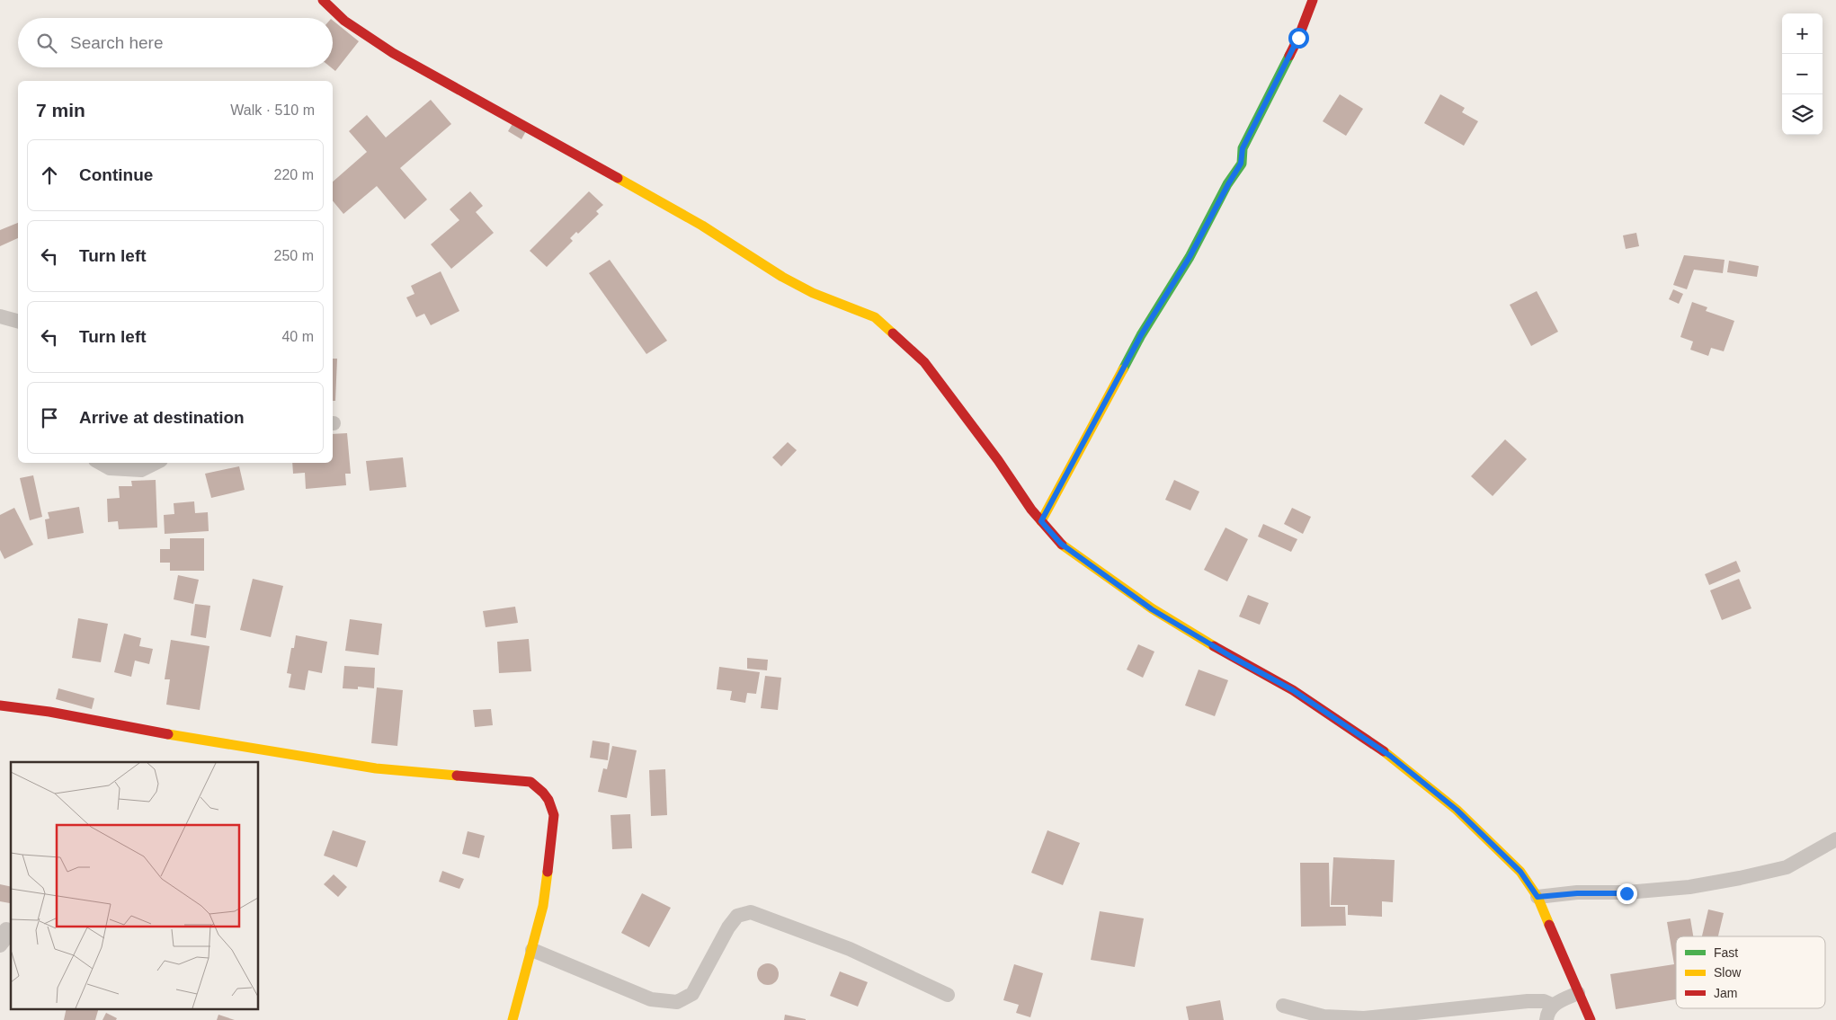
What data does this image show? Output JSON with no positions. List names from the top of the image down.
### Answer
{
  "legend": ["Fast", "Slow", "Jam"],
  "page": {
    "map_buttons": ["+", "−"],
    "search": "Search here",
    "heading": ["7 min", "Walk · 510 m"],
    "list": [
      ["Continue", "220 m"],
      ["Turn left", "250 m"],
      ["Turn left", "40 m"],
      "Arrive at destination"
    ]
  }
}
